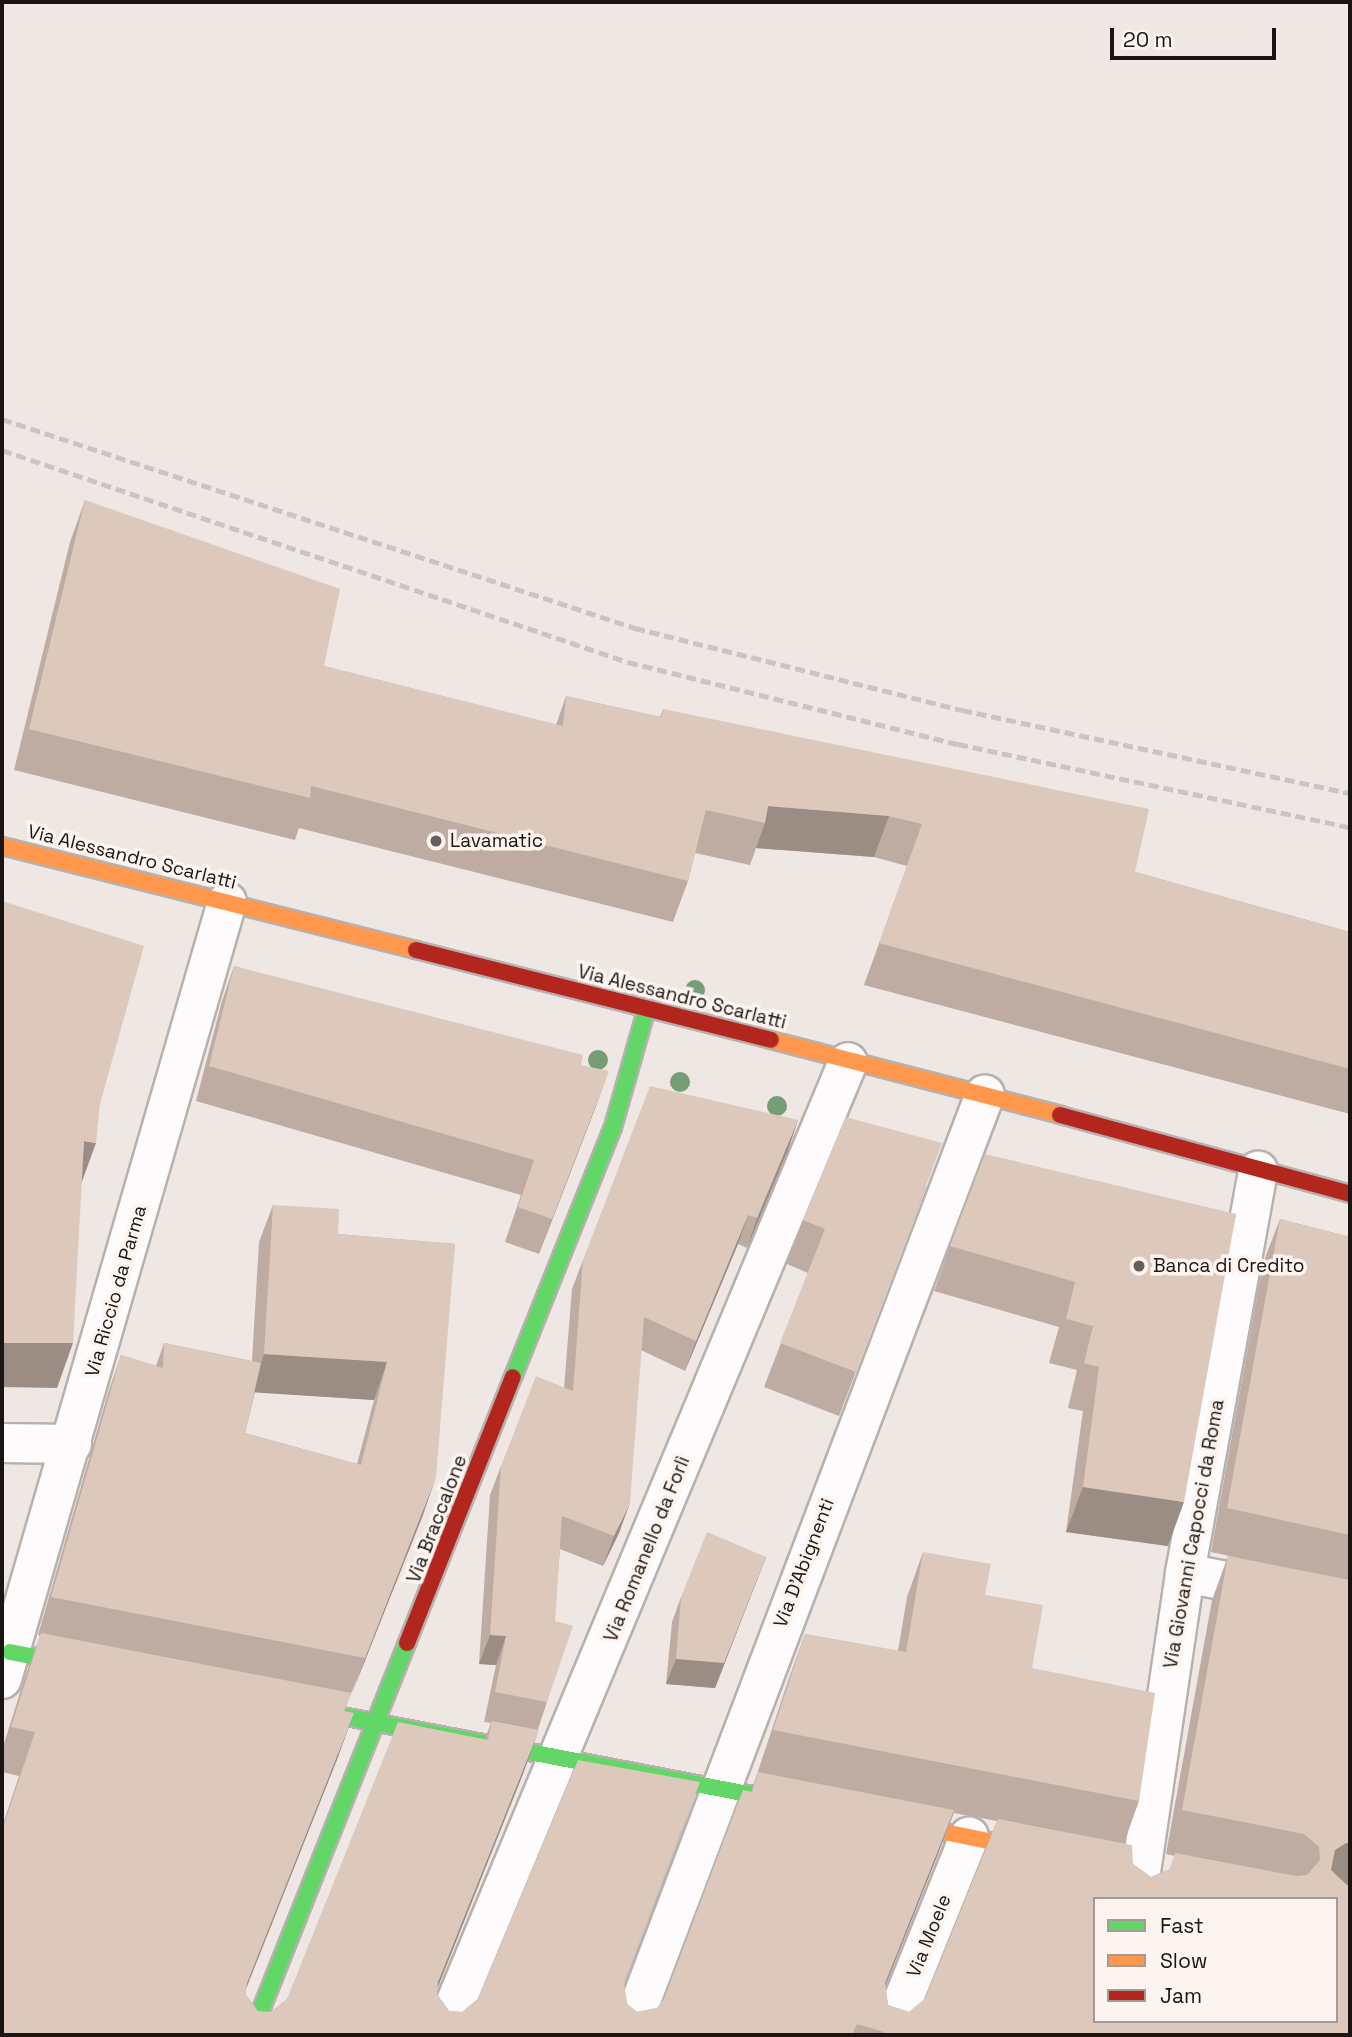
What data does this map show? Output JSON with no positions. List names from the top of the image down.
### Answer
{
  "streets": {
    "street": [
      "Via Alessandro Scarlatti",
      "Via Riccio da Parma",
      "Via Braccalone",
      "Via Giovanni Capocci da Roma",
      "Via Romanello da Forlì",
      "Via D'Abignenti",
      "Via Moele"
    ]
  },
  "crossings": [
    ["Via Alessandro Scarlatti", "Via Riccio da Parma"],
    ["Via Alessandro Scarlatti", "Via Braccalone"],
    ["Via Alessandro Scarlatti", "Via Giovanni Capocci da Roma"],
    ["Via Alessandro Scarlatti", "Via Romanello da Forlì"],
    ["Via Alessandro Scarlatti", "Via D'Abignenti"]
  ],
  "places": ["Lavamatic", "Banca di Credito"],
  "legend": ["Fast", "Slow", "Jam"],
  "scale_bar": "20 m"
}
